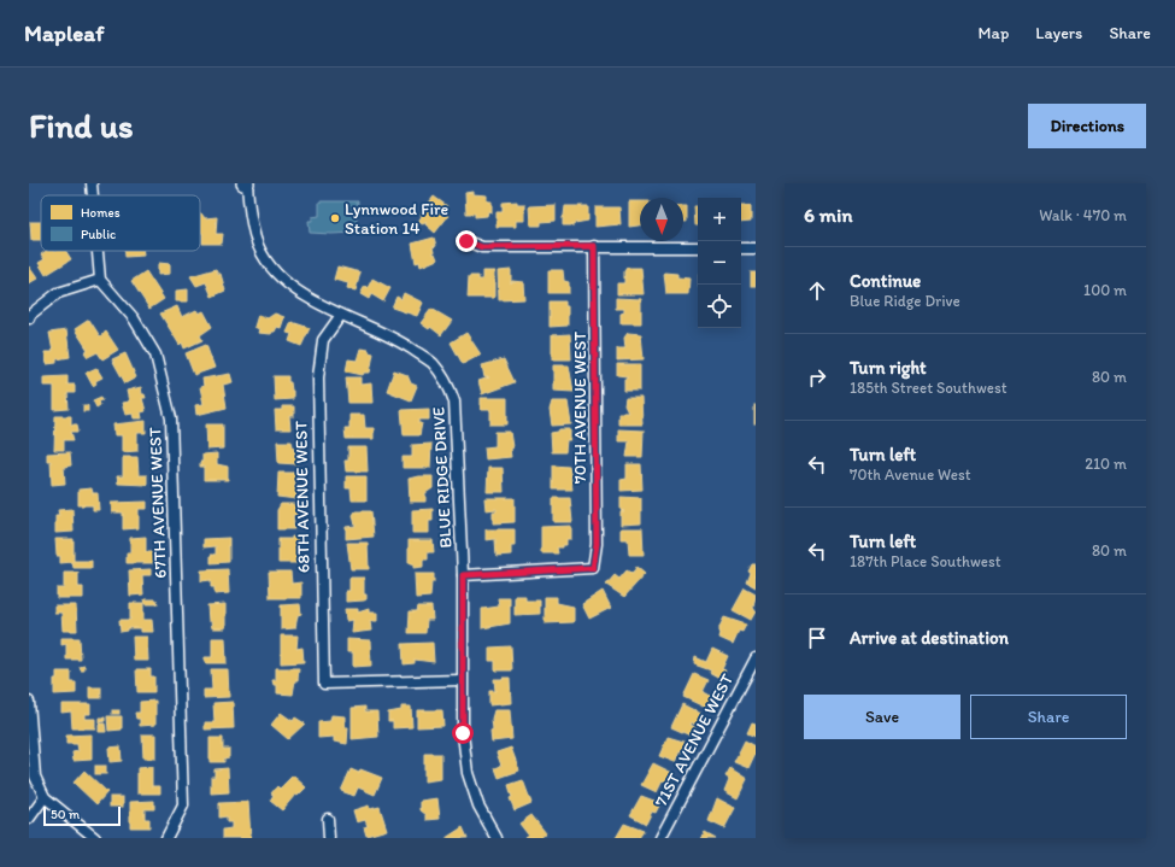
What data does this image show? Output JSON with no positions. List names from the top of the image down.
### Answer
{
  "streets": {
    "street": [
      "70TH AVENUE WEST",
      "BLUE RIDGE DRIVE",
      "68TH AVENUE WEST",
      "67TH AVENUE WEST",
      "71ST AVENUE WEST"
    ]
  },
  "crossings": [
    ["70TH AVENUE WEST", "BLUE RIDGE DRIVE"],
    ["BLUE RIDGE DRIVE", "68TH AVENUE WEST"]
  ],
  "places": ["Lynnwood Fire Station 14"],
  "legend": ["Homes", "Public"],
  "scale_bar": "50 m",
  "north": "bottom",
  "page": {
    "header": "Mapleaf",
    "nav": ["Map", "Layers", "Share"],
    "buttons": [
      "Directions",
      ["Save", "Share"]
    ],
    "title": "Find us",
    "heading": ["6 min", "Walk · 470 m"],
    "map_buttons": ["+", "−"],
    "list": [
      ["Continue", "Blue Ridge Drive", "100 m"],
      ["Turn right", "185th Street Southwest", "80 m"],
      ["Turn left", "70th Avenue West", "210 m"],
      ["Turn left", "187th Place Southwest", "80 m"],
      "Arrive at destination"
    ],
    "scale": "50 m"
  }
}
